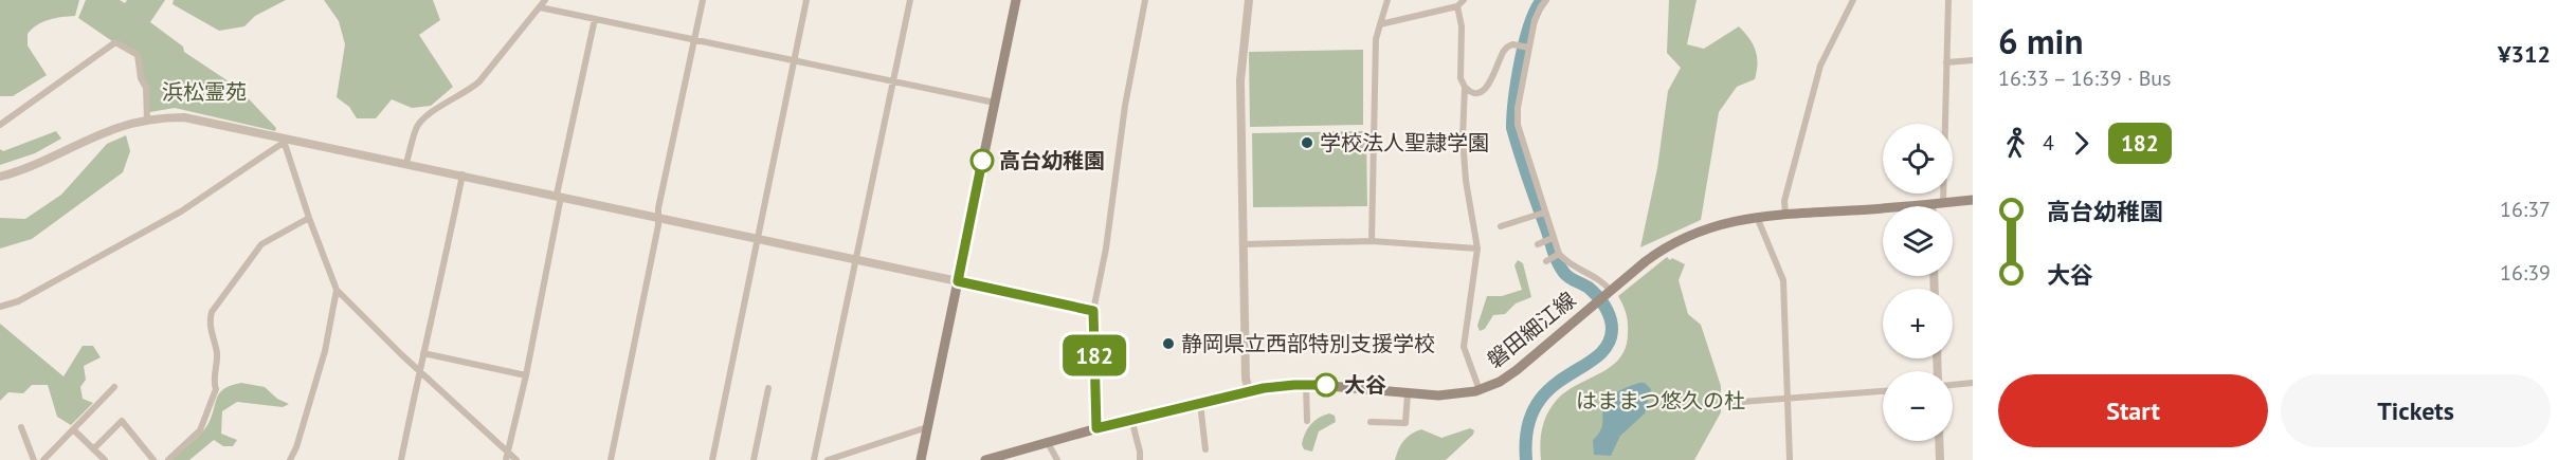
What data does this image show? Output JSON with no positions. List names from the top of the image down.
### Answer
{
  "streets": {
    "main road": ["磐田細江線"]
  },
  "parks": ["浜松霊苑", "はままつ悠久の杜"],
  "places": [
    "学校法人聖隷学園",
    "高台幼稚園",
    "静岡県立西部特別支援学校",
    "大谷"
  ],
  "lines": ["bus line 182"],
  "page": {
    "on_map": "182",
    "heading": ["6 min", "16:33 – 16:39 · Bus", "¥312"],
    "legs": ["4", "182"],
    "map_buttons": ["+", "−"],
    "list": [
      {
        "name": "高台幼稚園",
        "value": "16:37"
      },
      {
        "name": "大谷",
        "value": "16:39"
      }
    ],
    "buttons": ["Start", "Tickets"]
  }
}
